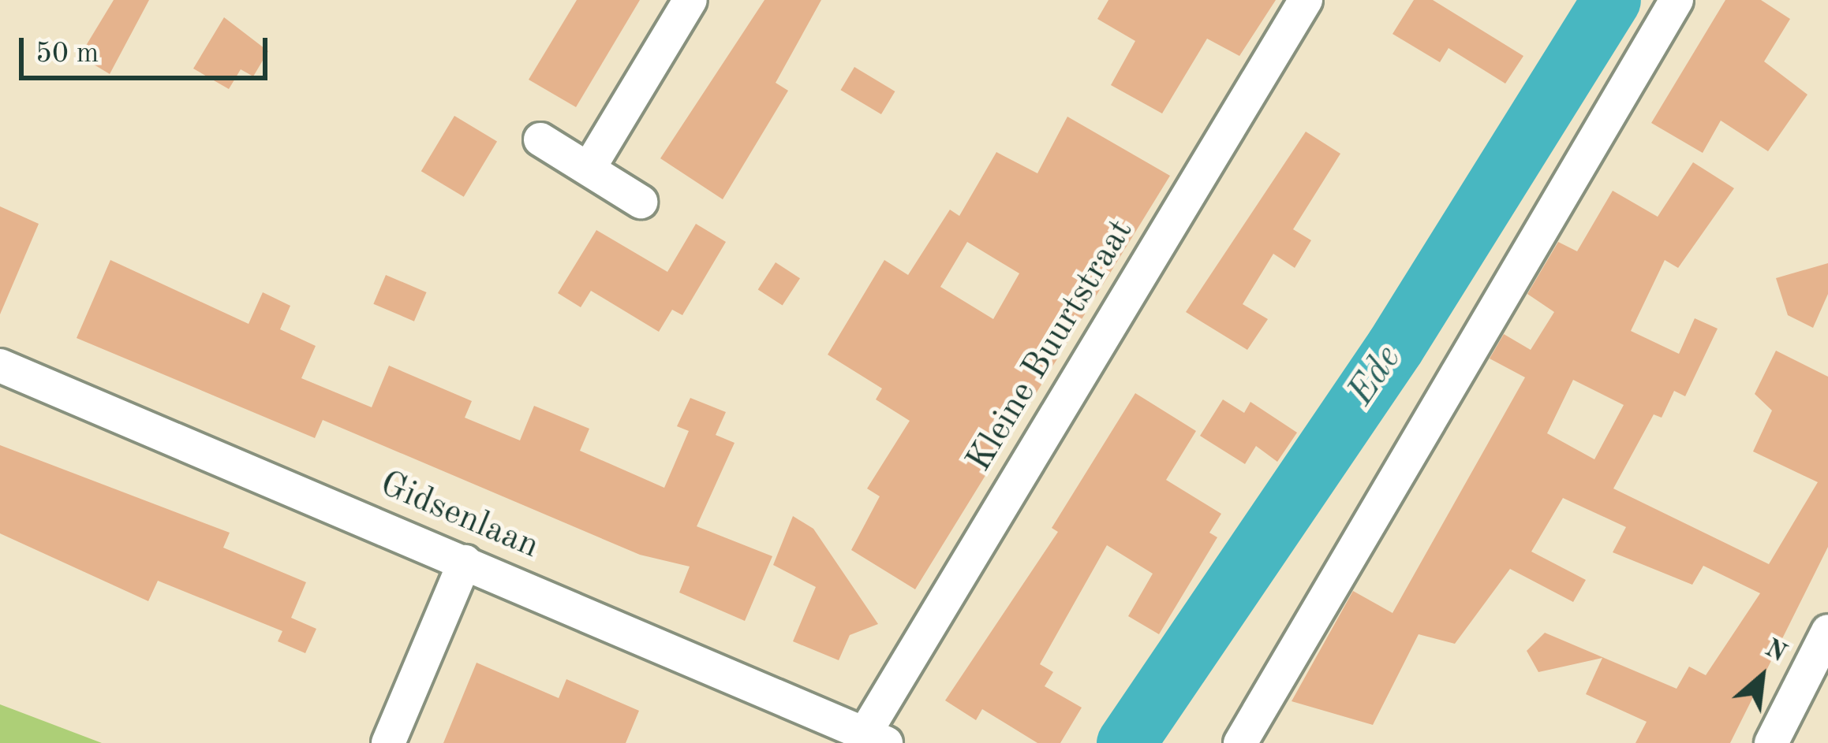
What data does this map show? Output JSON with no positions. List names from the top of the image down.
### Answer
{
  "streets": {
    "street": ["Kleine Buurtstraat", "Gidsenlaan"]
  },
  "crossings": [
    ["Kleine Buurtstraat", "Gidsenlaan"]
  ],
  "water": ["Ede"],
  "scale_bar": "50 m",
  "north": "top right"
}
